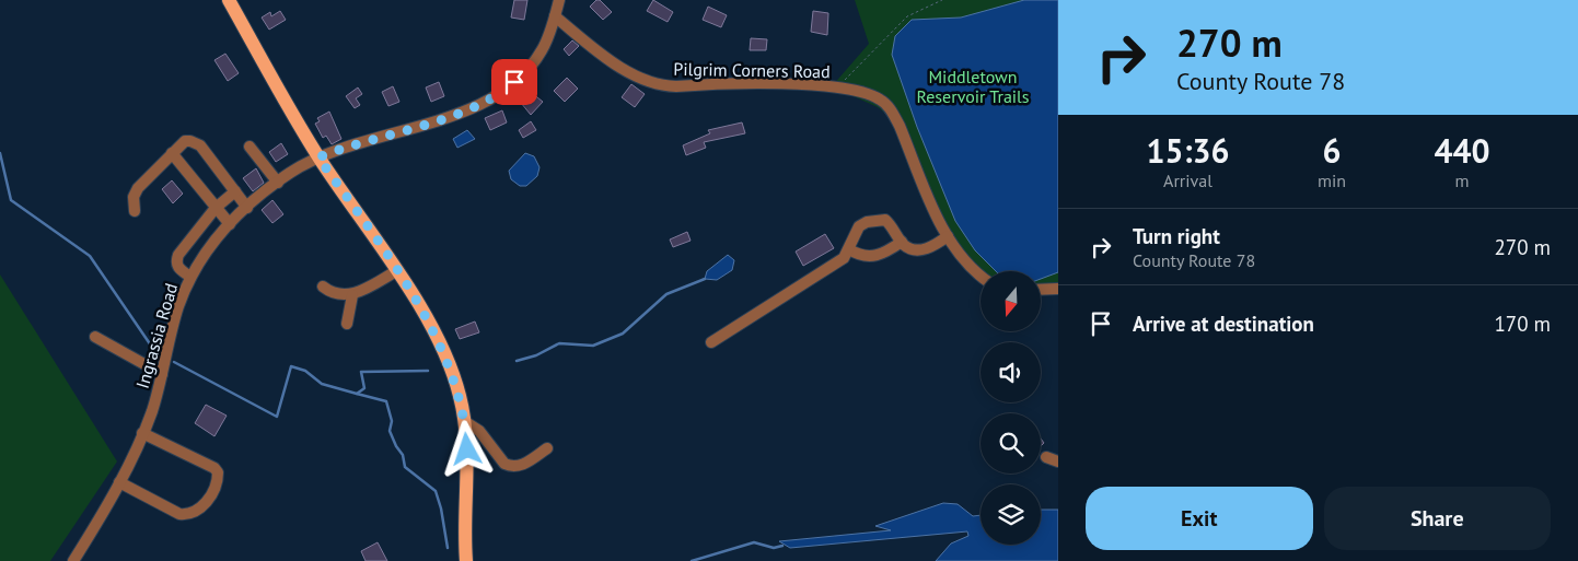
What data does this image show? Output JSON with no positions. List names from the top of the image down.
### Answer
{
  "streets": {
    "street": ["Pilgrim Corners Road", "Ingrassia Road"]
  },
  "crossings": [
    ["Pilgrim Corners Road", "Ingrassia Road"]
  ],
  "parks": ["Middletown Reservoir Trails"],
  "north": "bottom",
  "page": {
    "turn": ["270 m", "County Route 78"],
    "eta": [
      "15:36",
      "Arrival",
      "6",
      "min",
      "440",
      "m"
    ],
    "list": [
      {
        "name": "Turn right",
        "note": "County Route 78",
        "value": "270 m"
      },
      {
        "name": "Arrive at destination",
        "value": "170 m"
      }
    ],
    "buttons": ["Exit", "Share"]
  }
}
